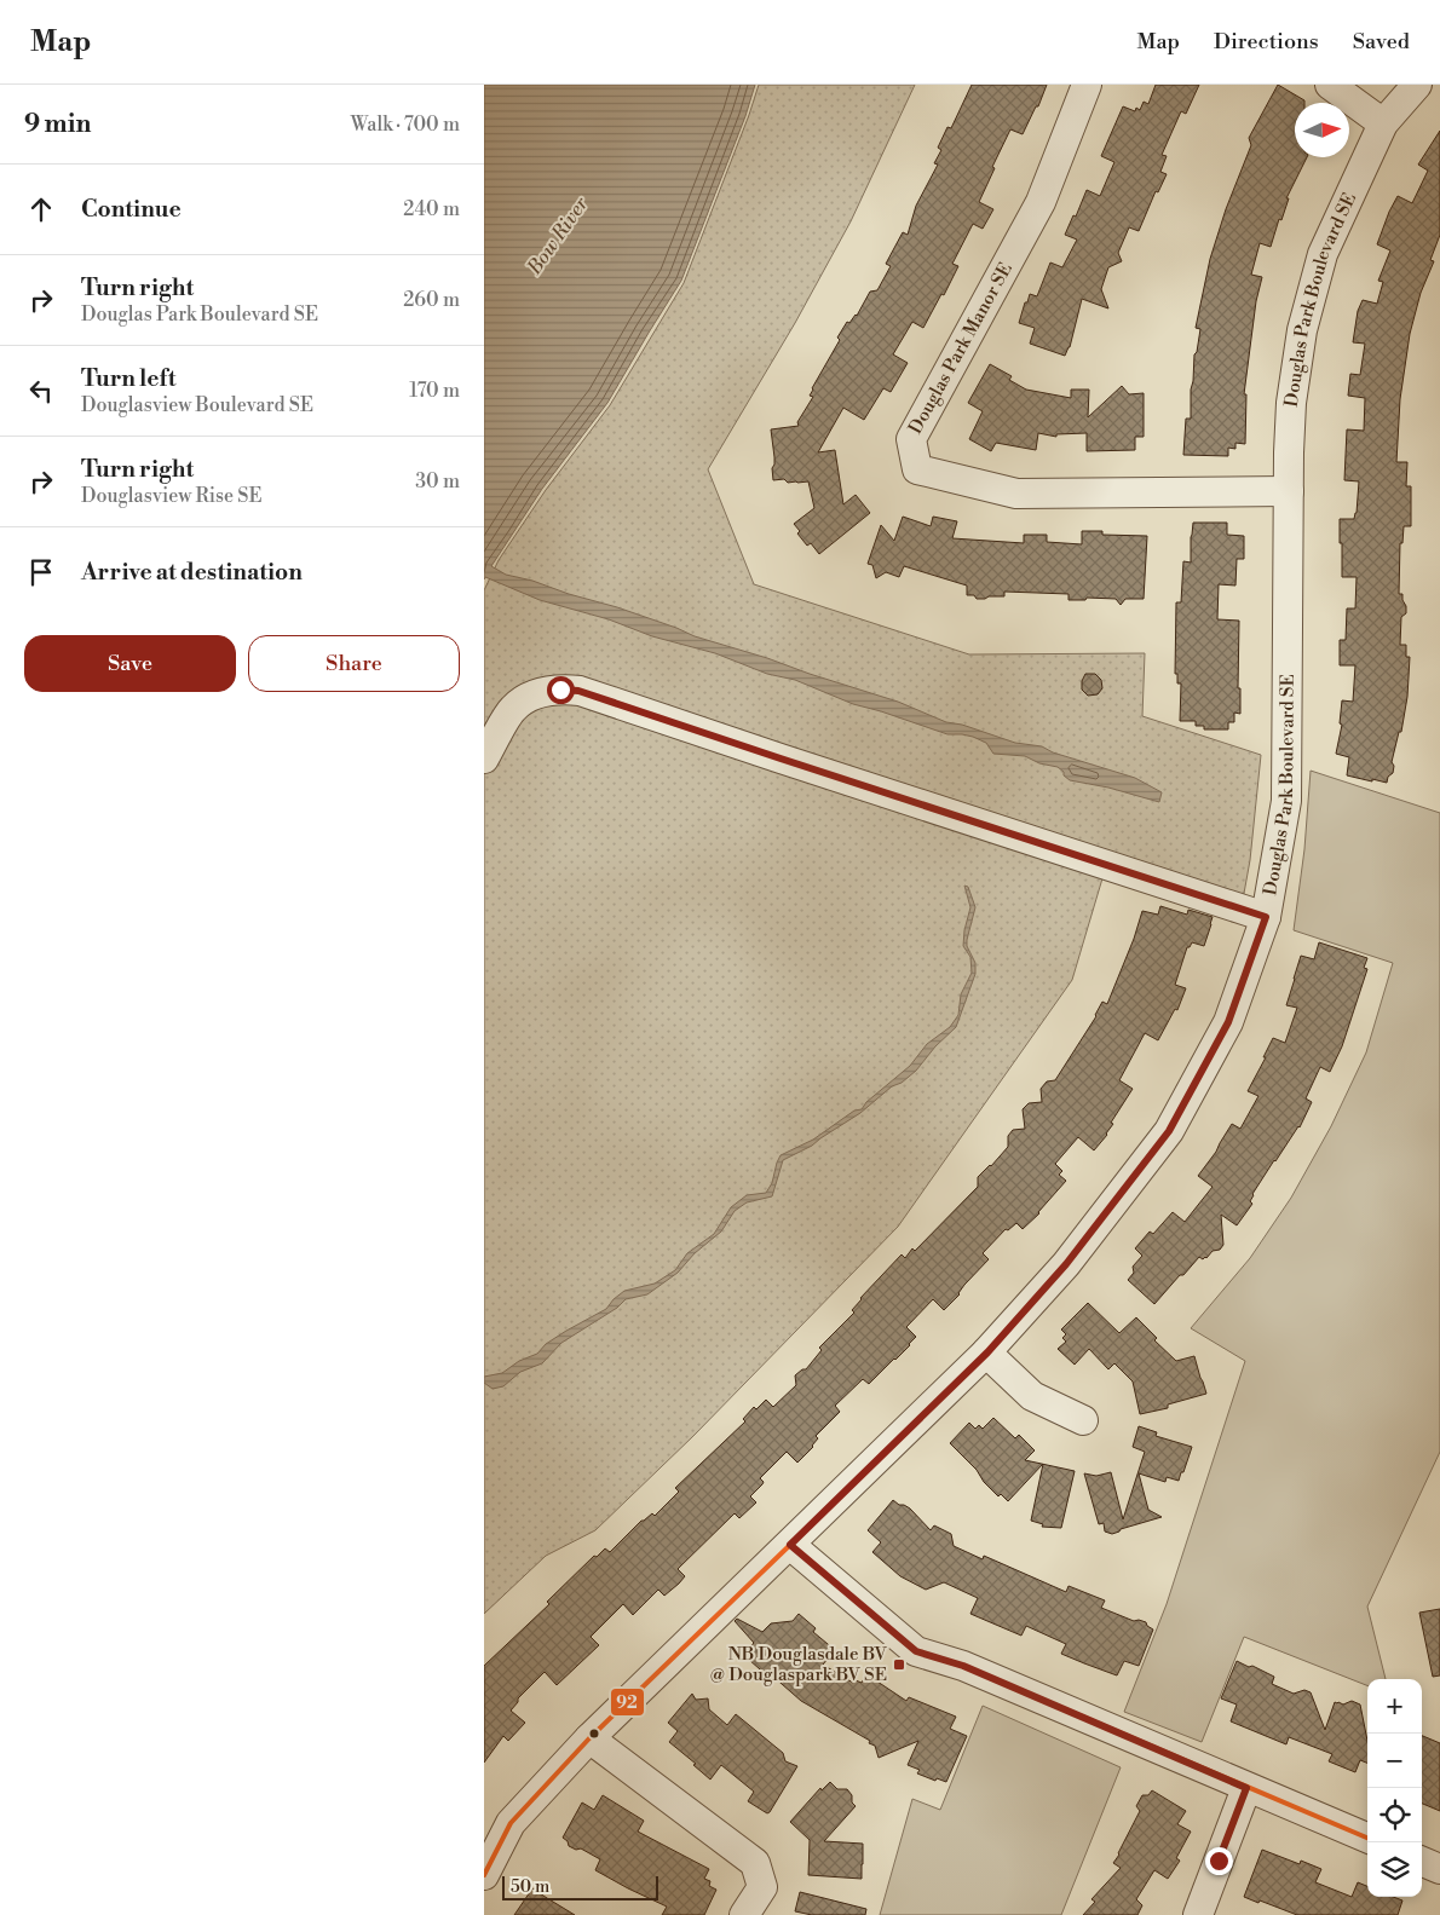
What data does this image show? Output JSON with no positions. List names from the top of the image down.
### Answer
{
  "streets": {
    "street": ["Douglas Park Boulevard SE", "Douglas Park Manor SE"]
  },
  "crossings": [
    ["Douglas Park Boulevard SE", "Douglas Park Manor SE"]
  ],
  "water": ["Bow River"],
  "places": {
    "transit": ["NB Douglasdale BV @ Douglaspark BV SE"]
  },
  "lines": ["transit line 92"],
  "scale_bar": "50 m",
  "north": "right",
  "page": {
    "header": "Map",
    "nav": ["Map", "Directions", "Saved"],
    "heading": ["9 min", "Walk · 700 m"],
    "list": [
      ["Continue", "240 m"],
      ["Turn right", "Douglas Park Boulevard SE", "260 m"],
      ["Turn left", "Douglasview Boulevard SE", "170 m"],
      ["Turn right", "Douglasview Rise SE", "30 m"],
      "Arrive at destination"
    ],
    "buttons": ["Save", "Share"],
    "map_buttons": ["+", "−"],
    "scale": "50 m"
  }
}
